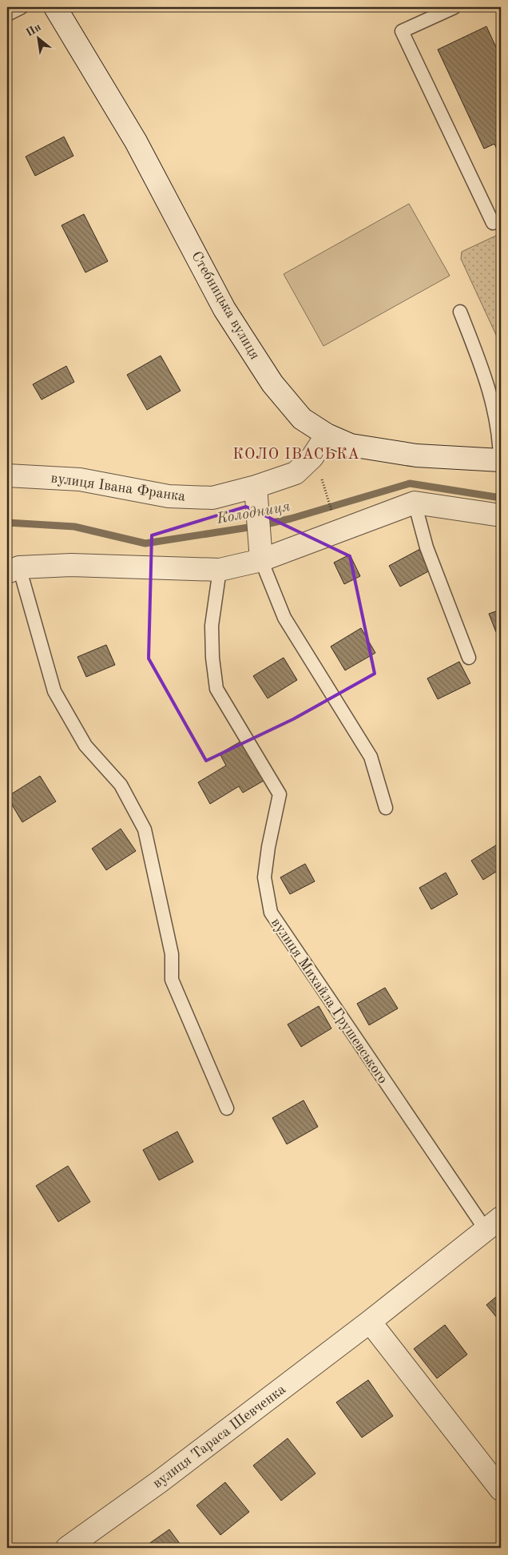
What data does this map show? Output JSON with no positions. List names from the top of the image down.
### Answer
{
  "streets": {
    "street": ["Стебницька вулиця", "вулиця Івана Франка", "вулиця Тараса Шевченка"],
    "lane": ["вулиця Михайла Грушевського"]
  },
  "crossings": [
    ["Стебницька вулиця", "вулиця Івана Франка"],
    ["вулиця Михайла Грушевського", "вулиця Тараса Шевченка"]
  ],
  "districts": ["КОЛО ІВАСЬКА"],
  "water": ["Колодниця"],
  "north": "top left"
}
